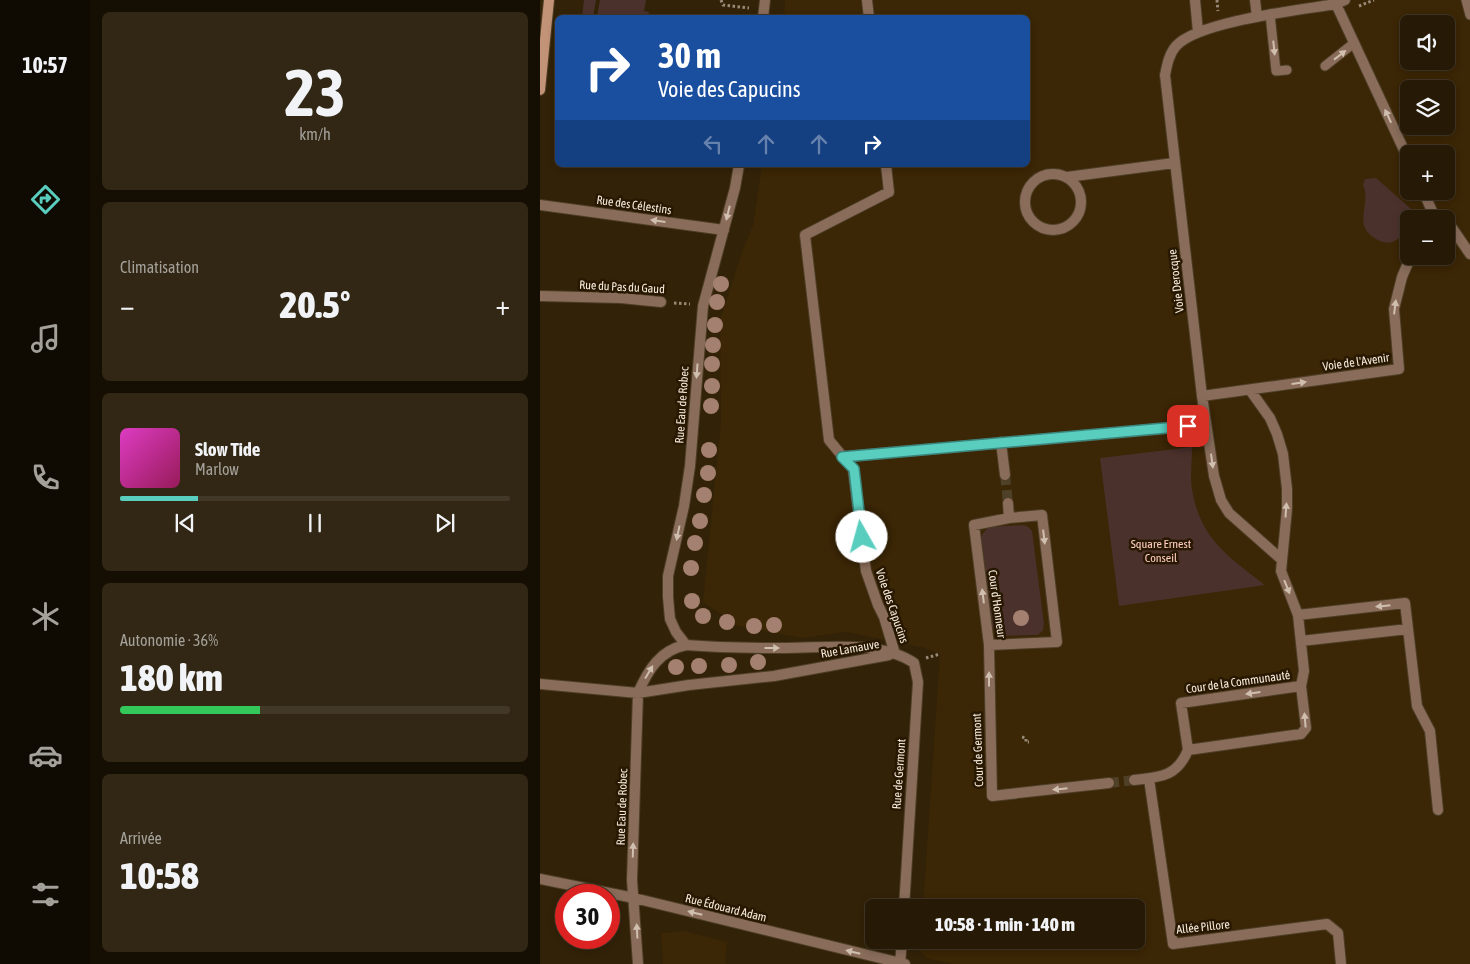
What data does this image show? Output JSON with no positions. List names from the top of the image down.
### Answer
{
  "streets": {
    "street": [
      "Rue des Célestins",
      "Voie Derocque",
      "Rue du Pas du Gaud",
      "Voie de l'Avenir",
      "Rue Eau de Robec",
      "Cour d'Honneur",
      "Voie des Capucins",
      "Rue Lamauve",
      "Cour de la Communauté",
      "Cour de Germont",
      "Rue de Germont",
      "Rue Édouard Adam",
      "Allée Pillore"
    ]
  },
  "crossings": [
    ["Rue des Célestins", "Rue Eau de Robec"],
    ["Voie Derocque", "Voie de l'Avenir"],
    ["Rue du Pas du Gaud", "Rue Eau de Robec"],
    ["Rue Eau de Robec", "Rue Lamauve"],
    ["Rue Eau de Robec", "Rue Édouard Adam"],
    ["Cour d'Honneur", "Cour de Germont"],
    ["Voie des Capucins", "Rue Lamauve"],
    ["Voie des Capucins", "Rue de Germont"],
    ["Rue Lamauve", "Rue de Germont"]
  ],
  "one_way": ["Rue des Célestins", "Rue Édouard Adam"],
  "parks": ["Square Ernest Conseil"],
  "page": {
    "tabs": "10:57",
    "tile": [
      ["23", "km/h"],
      "Climatisation",
      ["Autonomie · 36%", "180 km"],
      ["Arrivée", "10:58"]
    ],
    "map_buttons": ["+", "−"],
    "turn": ["30 m", "Voie des Capucins"],
    "heat": ["−", "20.5°", "+"],
    "song": ["Slow Tide", "Marlow"],
    "limit": "30",
    "trip": "10:58 · 1 min · 140 m"
  }
}
